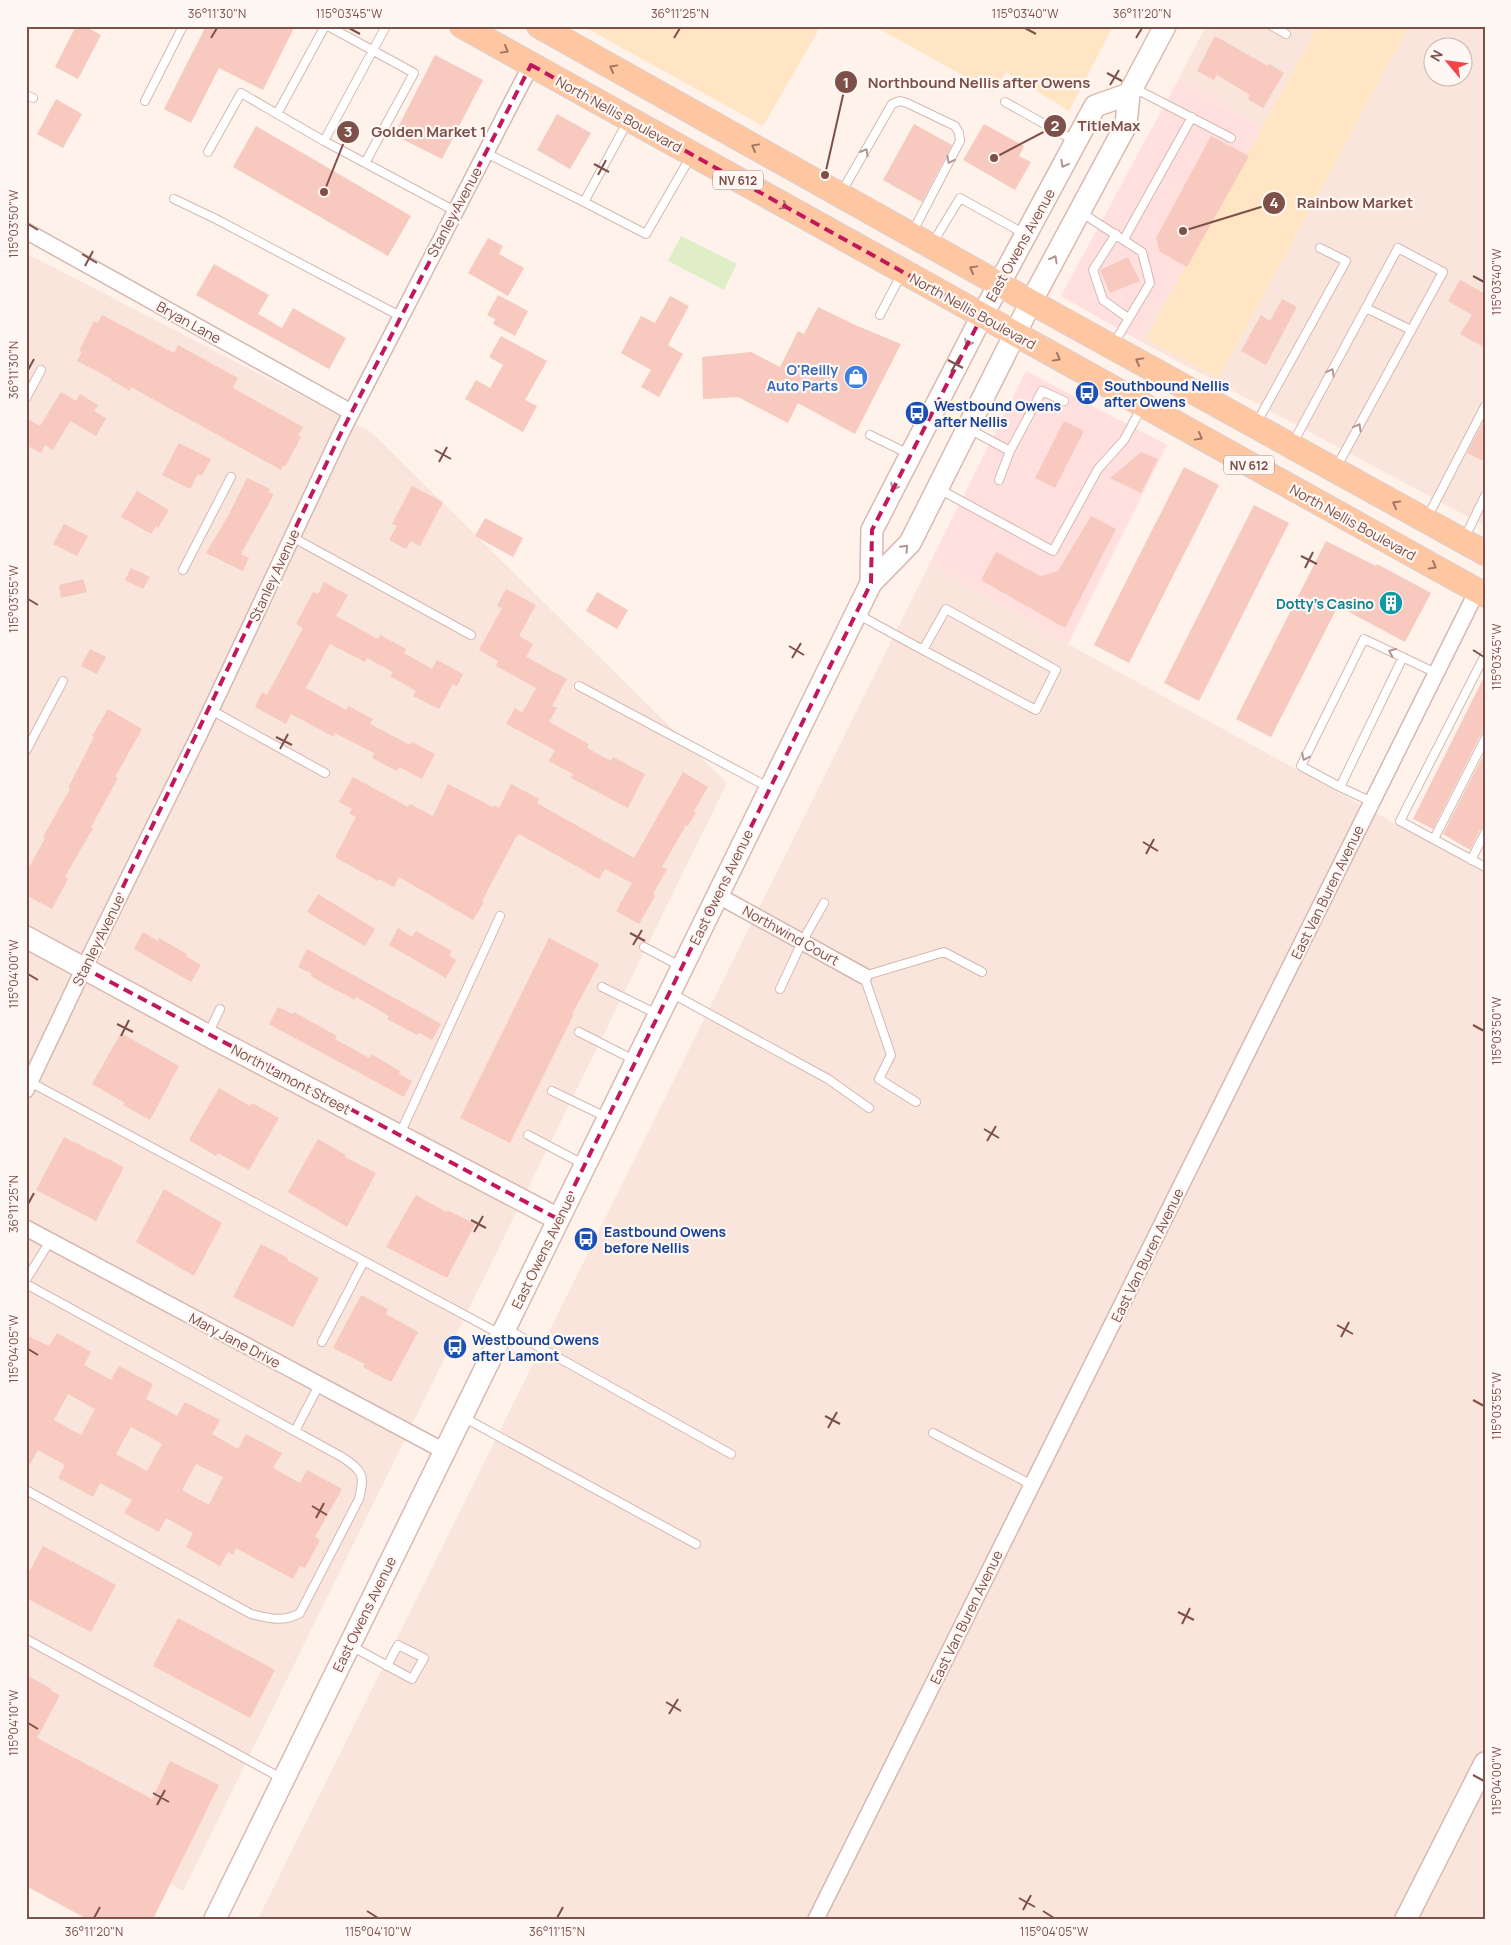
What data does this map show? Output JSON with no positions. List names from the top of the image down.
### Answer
{
  "streets": {
    "main road": [
      "North Nellis Boulevard",
      "NV 612",
      "East Owens Avenue",
      "North Lamont Street"
    ],
    "street": [
      "Stanley Avenue",
      "Bryan Lane",
      "East Van Buren Avenue",
      "Northwind Court",
      "Mary Jane Drive"
    ]
  },
  "crossings": [
    ["North Nellis Boulevard", "Stanley Avenue"],
    ["North Nellis Boulevard", "East Owens Avenue"],
    ["North Nellis Boulevard", "East Van Buren Avenue"],
    ["NV 612", "East Owens Avenue"],
    ["Stanley Avenue", "Bryan Lane"],
    ["Stanley Avenue", "North Lamont Street"],
    ["East Owens Avenue", "Northwind Court"],
    ["East Owens Avenue", "North Lamont Street"],
    ["East Owens Avenue", "Mary Jane Drive"]
  ],
  "places": {
    "other": [
      "TitleMax",
      "Northbound Nellis after Owens",
      "Golden Market 1",
      "Rainbow Market"
    ],
    "shop": ["O'Reilly Auto Parts"],
    "bus stop": [
      "Southbound Nellis after Owens",
      "Westbound Owens after Nellis",
      "Eastbound Owens before Nellis",
      "Westbound Owens after Lamont"
    ],
    "building": ["Dotty's Casino"]
  },
  "north": "top left",
  "coordinates": [
    "36°11'30\"N",
    "115°03'45\"W",
    "36°11'25\"N",
    "115°03'40\"W",
    "36°11'20\"N",
    "115°03'50\"W",
    "115°03'55\"W",
    "115°04'00\"W",
    "115°04'05\"W",
    "115°04'10\"W",
    "36°11'15\"N"
  ]
}
